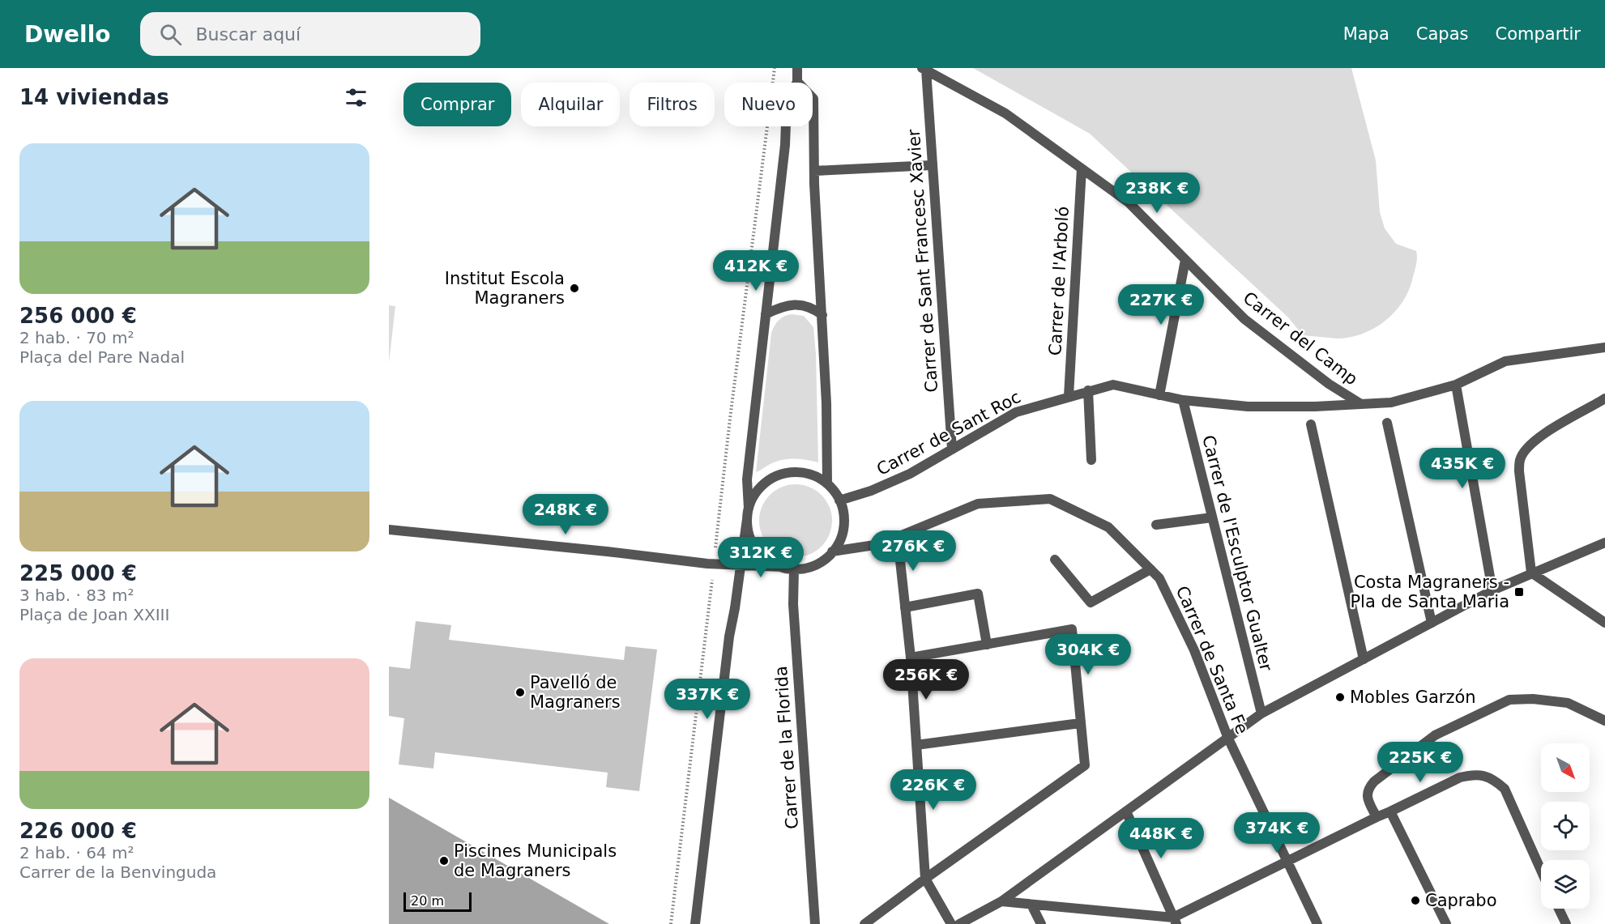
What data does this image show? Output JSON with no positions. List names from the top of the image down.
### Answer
{
  "streets": {
    "street": [
      "Carrer de Sant Francesc Xavier",
      "Carrer de l'Arboló",
      "Carrer del Camp",
      "Carrer de Sant Roc",
      "Carrer de l'Esculptor Gualter",
      "Carrer de Santa Fe",
      "Carrer de la Florida"
    ]
  },
  "crossings": [
    ["Carrer de Sant Francesc Xavier", "Carrer del Camp"],
    ["Carrer de Sant Francesc Xavier", "Carrer de Sant Roc"],
    ["Carrer de l'Arboló", "Carrer del Camp"],
    ["Carrer de l'Arboló", "Carrer de Sant Roc"],
    ["Carrer del Camp", "Carrer de Sant Roc"],
    ["Carrer de Sant Roc", "Carrer de l'Esculptor Gualter"],
    ["Carrer de Sant Roc", "Carrer de Santa Fe"],
    ["Carrer de Sant Roc", "Carrer de la Florida"],
    ["Carrer de Santa Fe", "Carrer de la Florida"]
  ],
  "places": {
    "other": [
      "Institut Escola Magraners",
      "Pavelló de Magraners",
      "Mobles Garzón",
      "Piscines Municipals de Magraners",
      "Caprabo"
    ],
    "transit": ["Costa Magraners - Pla de Santa Maria"]
  },
  "scale_bar": "20 m",
  "north": "bottom right",
  "page": {
    "header": "Dwello",
    "search": "Buscar aquí",
    "nav": ["Mapa", "Capas", "Compartir"],
    "heading": "14 viviendas",
    "chip": [
      "Comprar",
      "Alquilar",
      "Filtros",
      "Nuevo"
    ],
    "list": [
      {
        "name": "256 000 €",
        "note": "2 hab. · 70 m² · Plaça del Pare Nadal"
      },
      {
        "name": "225 000 €",
        "note": "3 hab. · 83 m² · Plaça de Joan XXIII"
      },
      {
        "name": "226 000 €",
        "note": "2 hab. · 64 m² · Carrer de la Benvinguda"
      }
    ],
    "price": [
      "238K €",
      "412K €",
      "227K €",
      "435K €",
      "248K €",
      "276K €",
      "312K €",
      "304K €",
      "256K €",
      "337K €",
      "225K €",
      "226K €",
      "374K €",
      "448K €"
    ],
    "scale": "20 m"
  }
}
